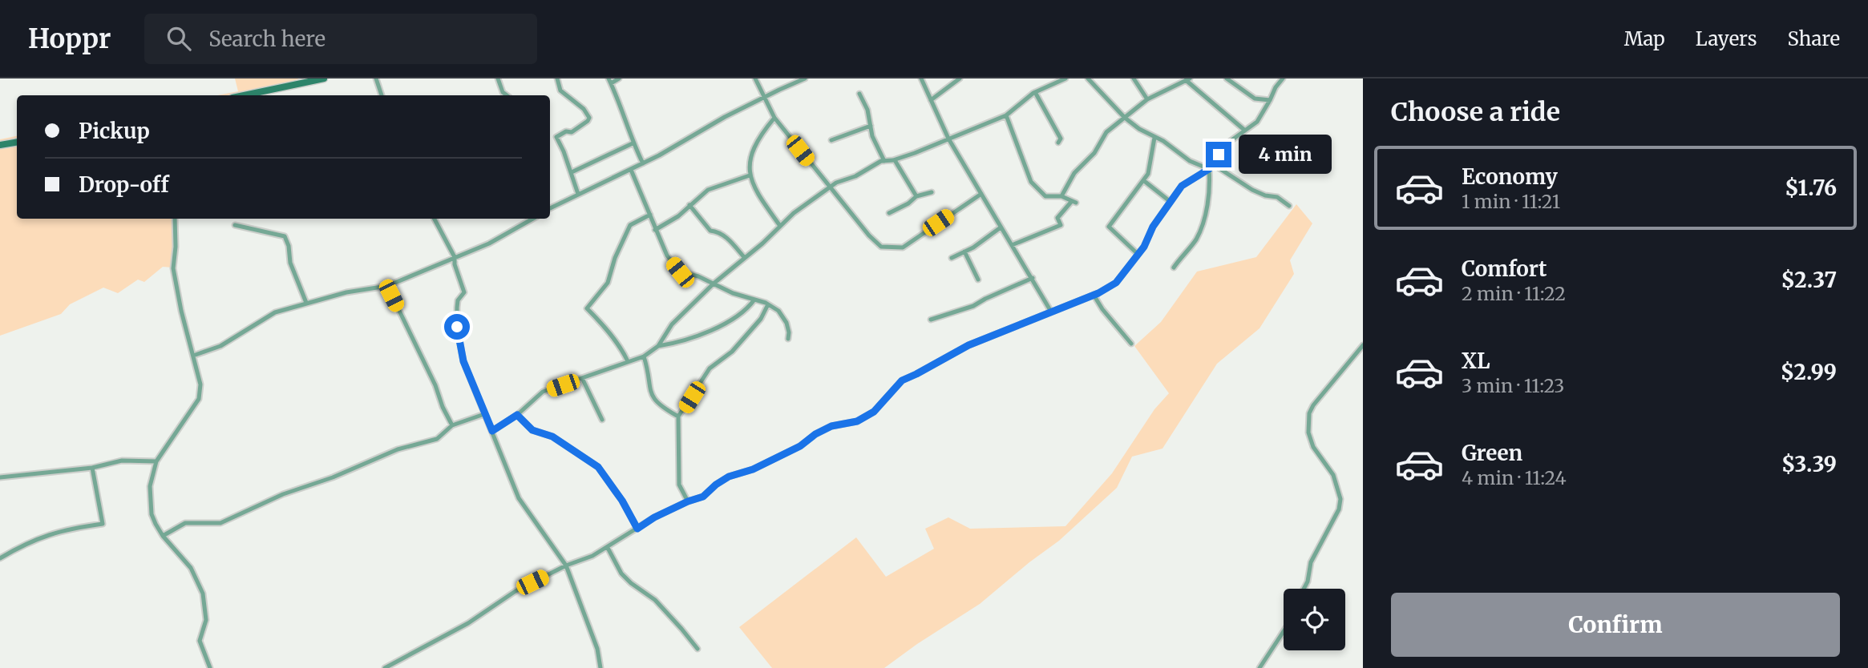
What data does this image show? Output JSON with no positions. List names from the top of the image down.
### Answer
{
  "page": {
    "header": "Hoppr",
    "search": "Search here",
    "nav": ["Map", "Layers", "Share"],
    "heading": "Choose a ride",
    "banner": ["Pickup", "Drop-off"],
    "bubble": "4 min",
    "list": [
      {
        "name": "Economy",
        "note": "1 min · 11:21",
        "value": "$1.76"
      },
      {
        "name": "Comfort",
        "note": "2 min · 11:22",
        "value": "$2.37"
      },
      {
        "name": "XL",
        "note": "3 min · 11:23",
        "value": "$2.99"
      },
      {
        "name": "Green",
        "note": "4 min · 11:24",
        "value": "$3.39"
      }
    ],
    "buttons": "Confirm"
  }
}
